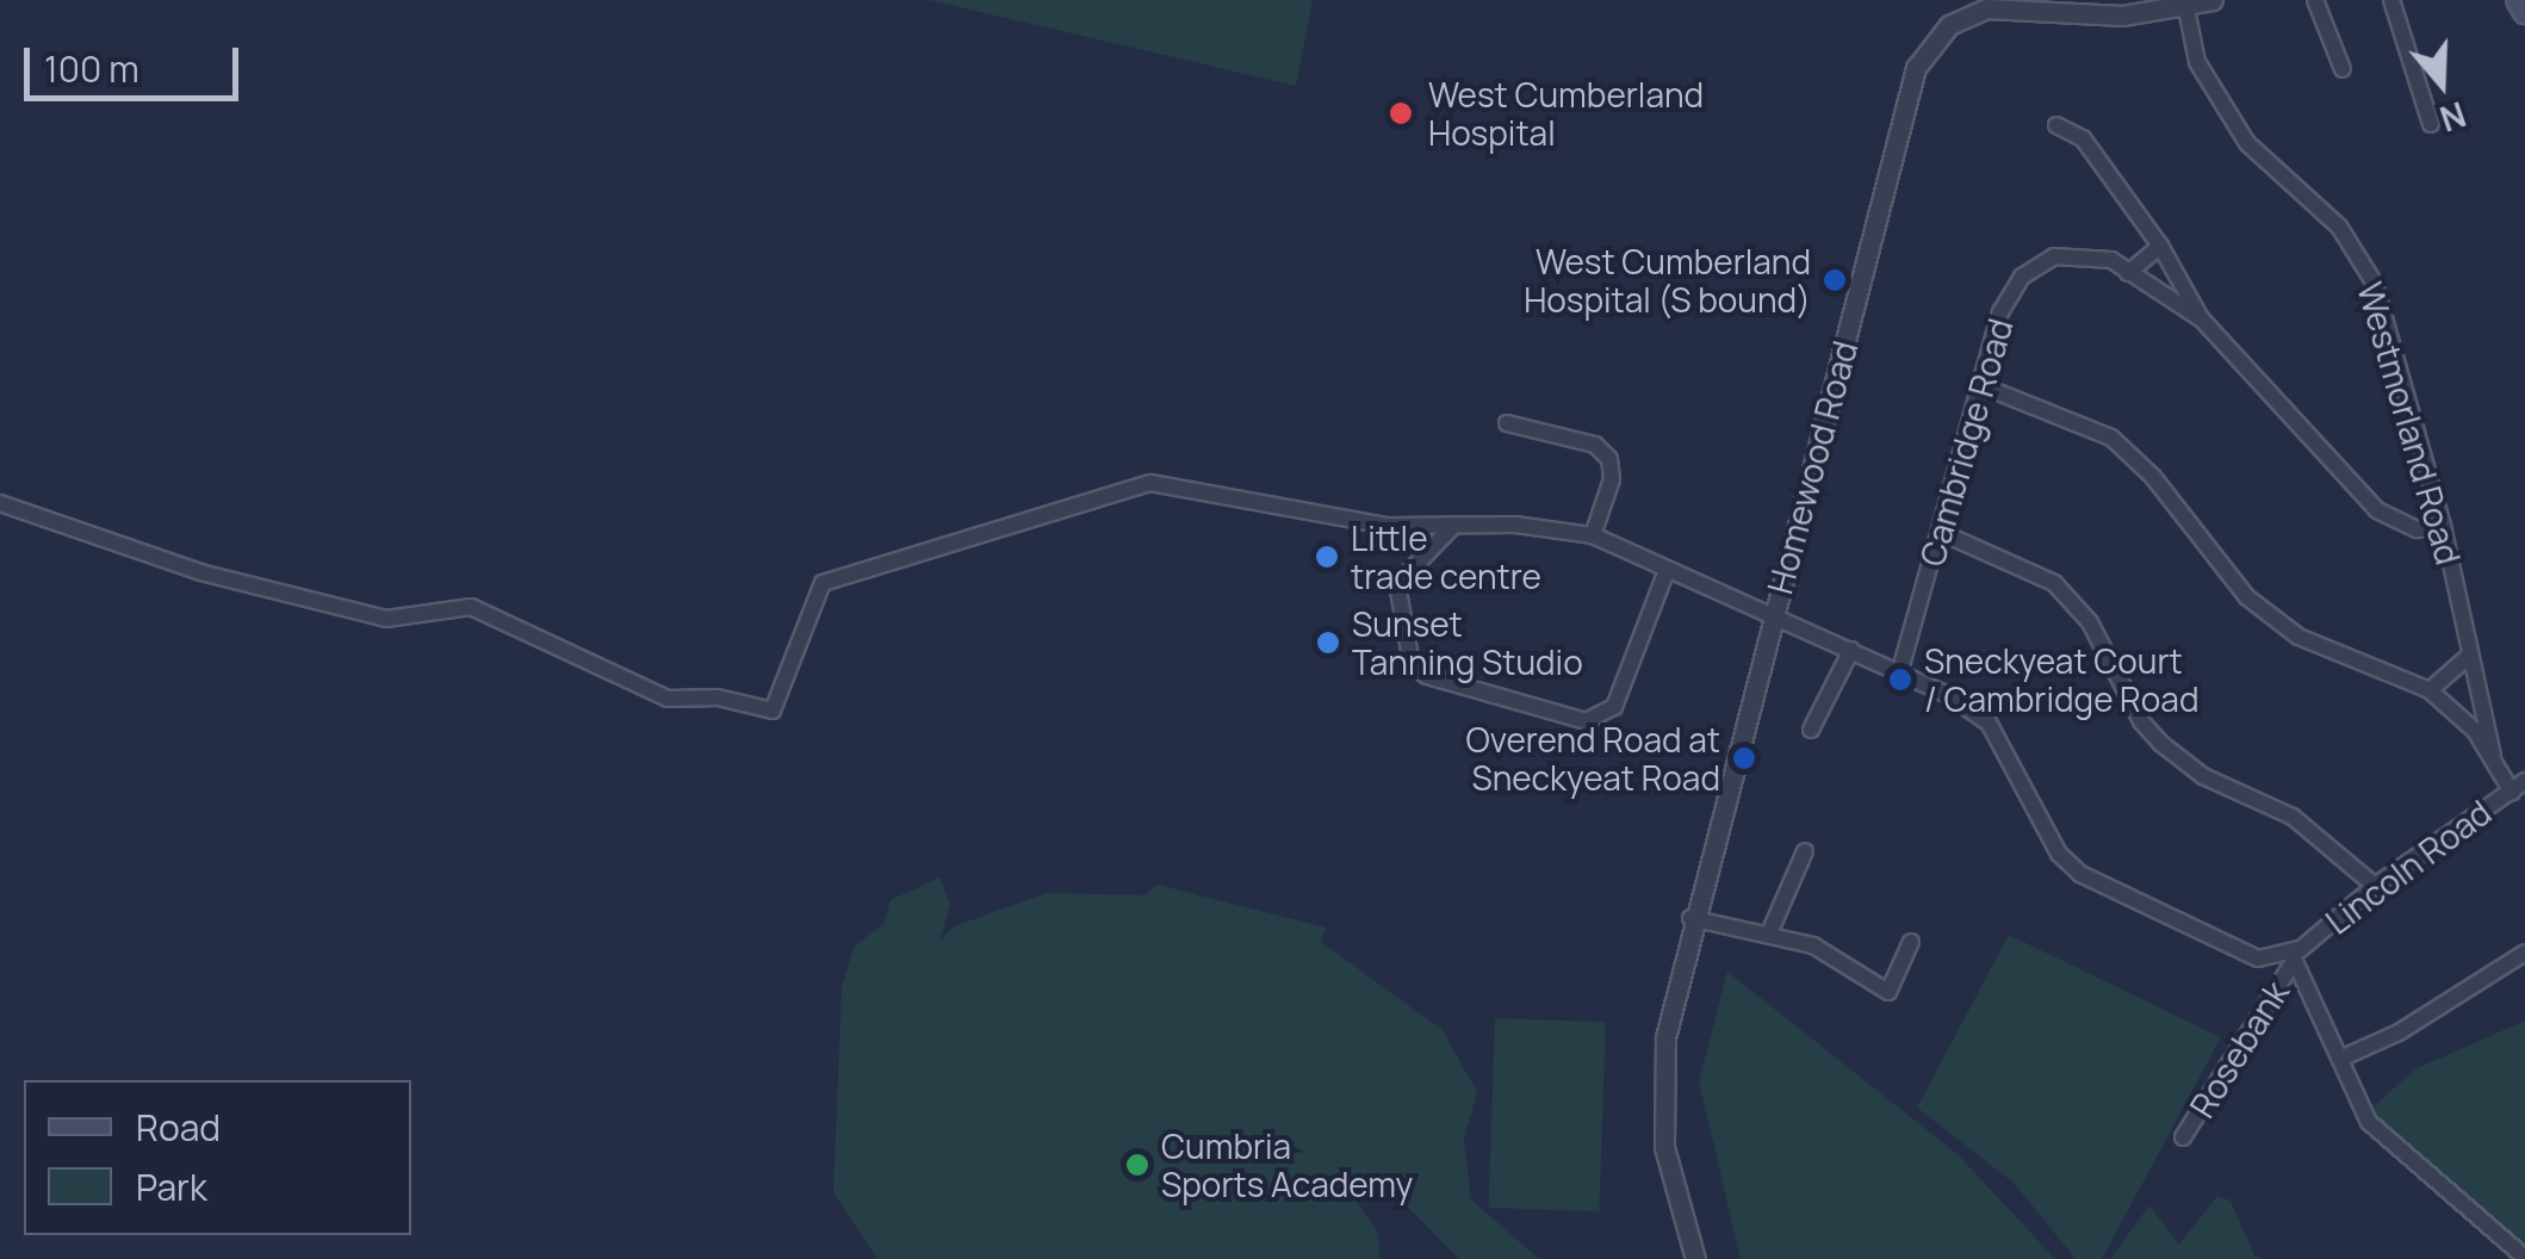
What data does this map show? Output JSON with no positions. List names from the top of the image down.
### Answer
{
  "streets": {
    "street": [
      "Westmorland Road",
      "Cambridge Road",
      "Homewood Road",
      "Lincoln Road",
      "Rosebank"
    ]
  },
  "crossings": [
    ["Westmorland Road", "Cambridge Road"],
    ["Westmorland Road", "Homewood Road"],
    ["Lincoln Road", "Rosebank"]
  ],
  "places": [
    "West Cumberland Hospital",
    "West Cumberland Hospital (S bound)",
    "Little trade centre",
    "Sunset Tanning Studio",
    "Sneckyeat Court / Cambridge Road",
    "Overend Road at Sneckyeat Road",
    "Cumbria Sports Academy"
  ],
  "legend": ["Road", "Park"],
  "scale_bar": "100 m",
  "north": "bottom"
}
